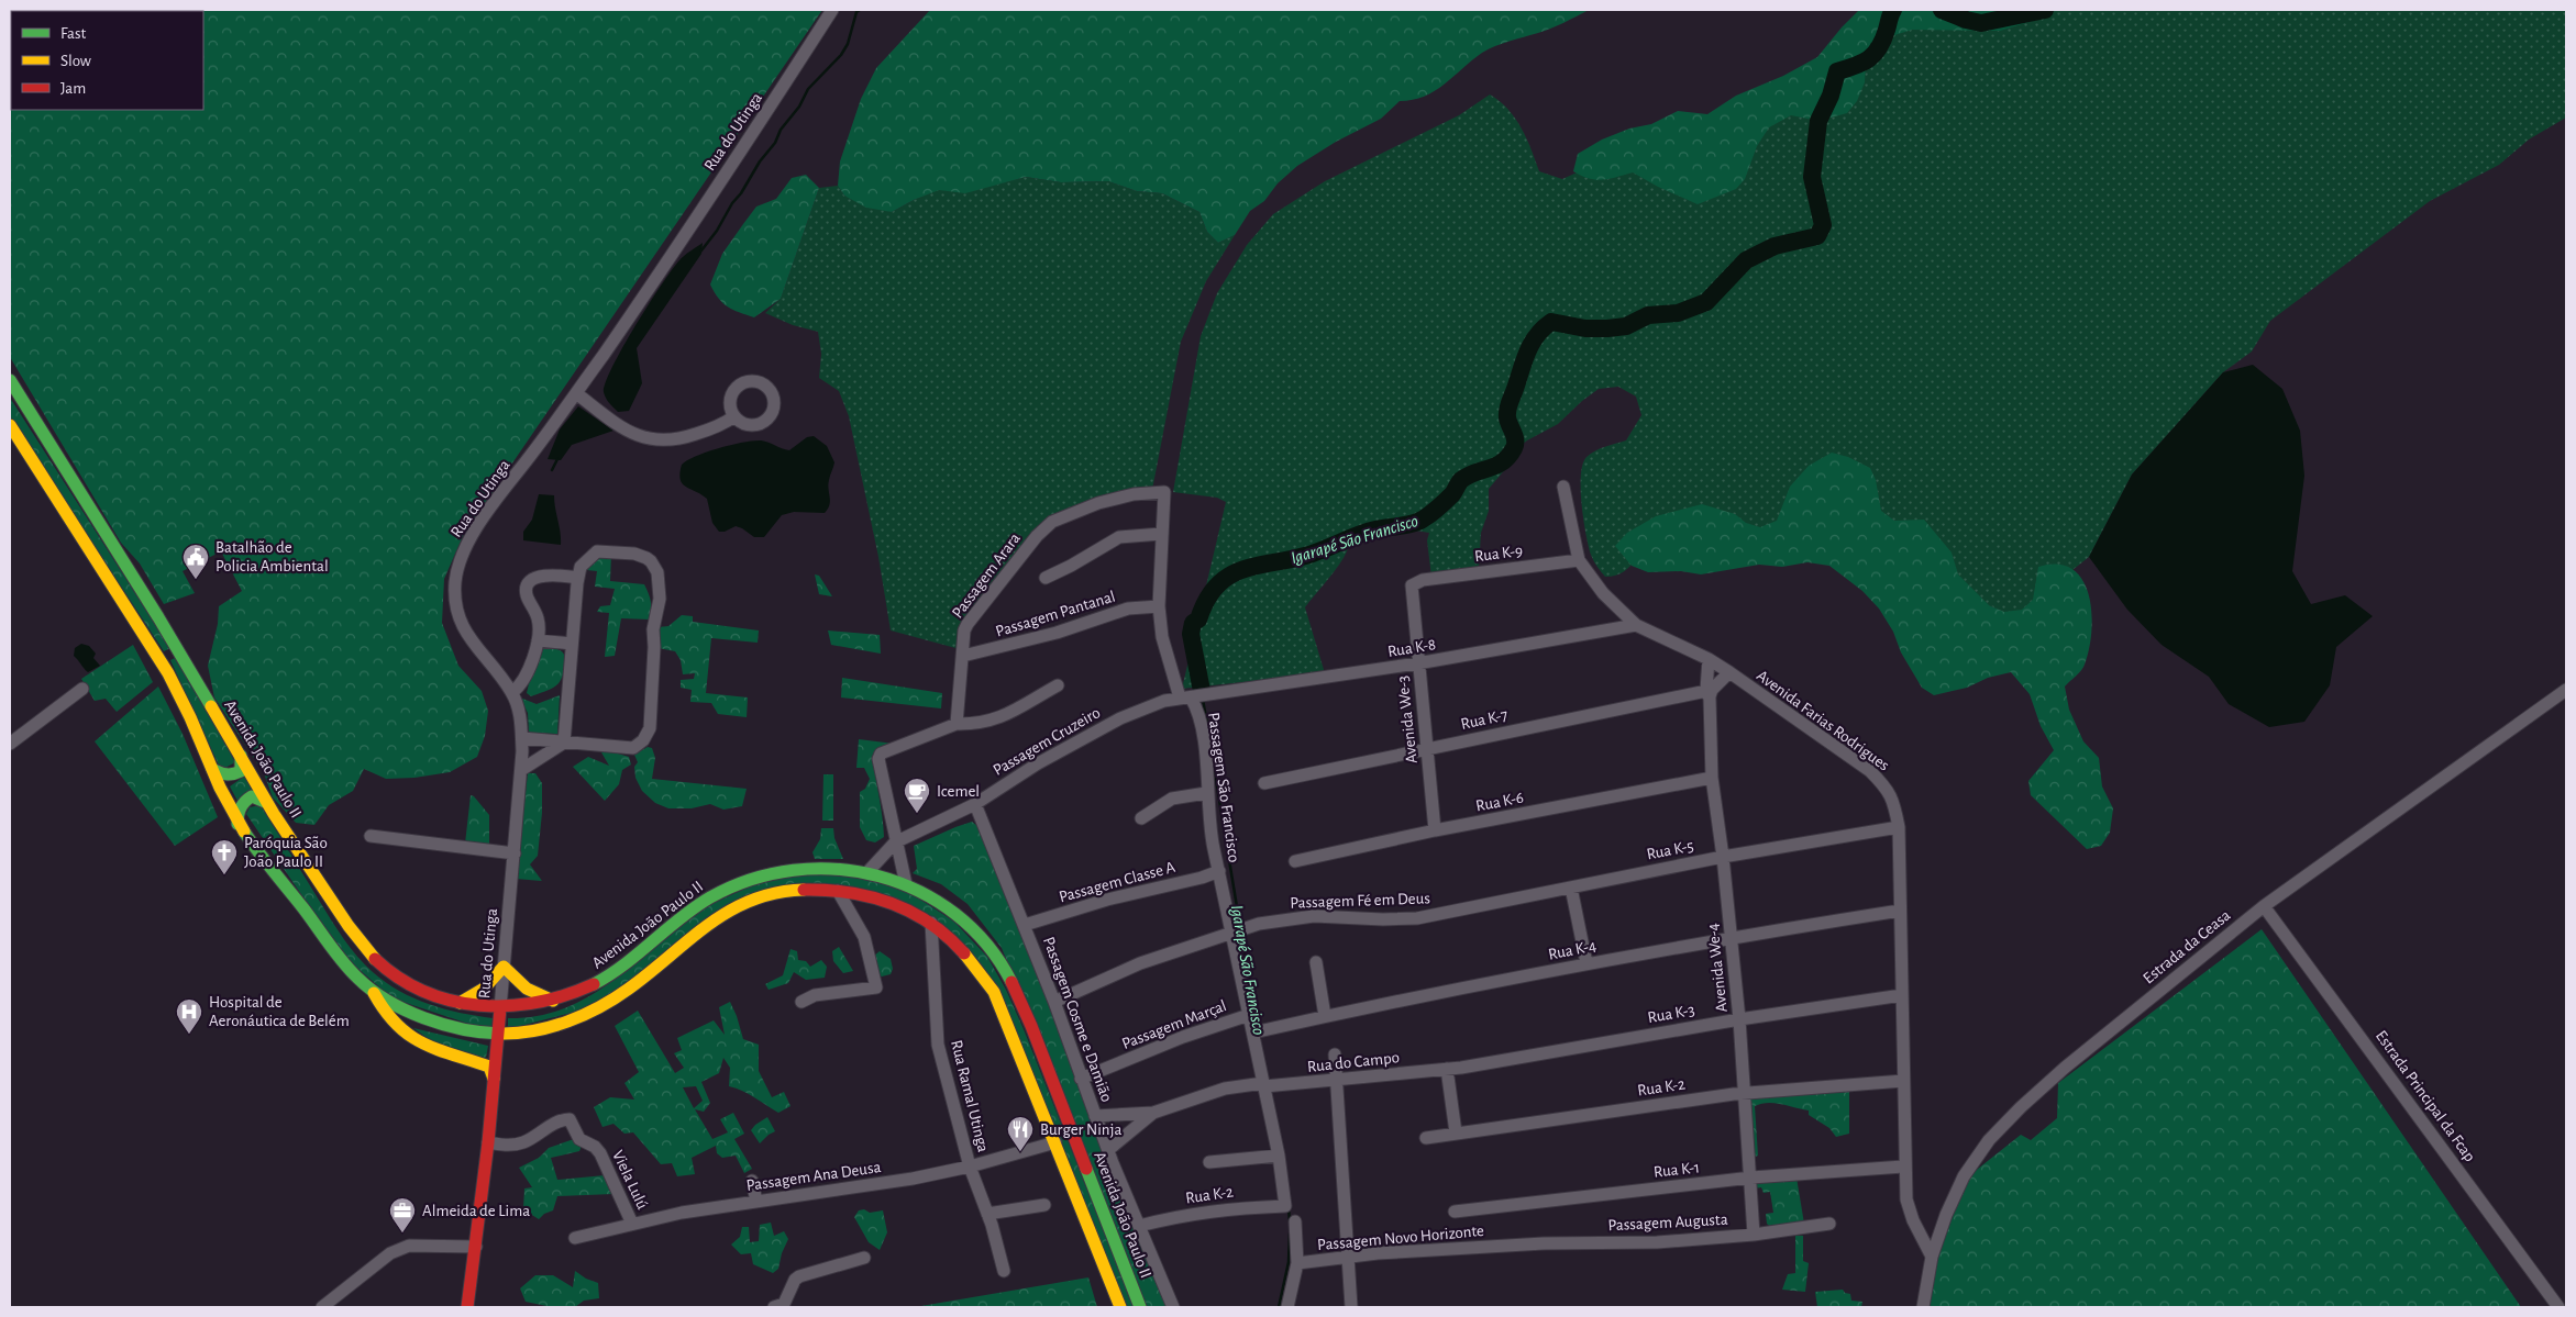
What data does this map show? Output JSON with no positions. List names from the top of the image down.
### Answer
{
  "streets": {
    "main road": ["Rua do Utinga", "Avenida João Paulo II"],
    "street": [
      "Rua K-9",
      "Passagem Arara",
      "Passagem Pantanal",
      "Rua K-8",
      "Avenida We-3",
      "Rua K-7",
      "Avenida Farias Rodrigues",
      "Passagem Cruzeiro",
      "Passagem São Francisco",
      "Rua K-6",
      "Rua K-5",
      "Passagem Classe A",
      "Passagem Fé em Deus",
      "Estrada da Ceasa",
      "Rua K-4",
      "Avenida We-4",
      "Rua K-3",
      "Passagem Cosme e Damião",
      "Passagem Marçal",
      "Rua do Campo",
      "Rua K-2",
      "Rua Ramal Utinga",
      "Estrada Principal da Fcap",
      "Rua K-1",
      "Passagem Ana Deusa",
      "Viela Lulú",
      "Passagem Augusta",
      "Passagem Novo Horizonte"
    ]
  },
  "crossings": [
    ["Rua do Utinga", "Avenida João Paulo II"],
    ["Rua do Utinga", "Viela Lulú"],
    ["Rua K-9", "Avenida We-3"],
    ["Rua K-9", "Avenida Farias Rodrigues"],
    ["Passagem Arara", "Passagem Pantanal"],
    ["Passagem Arara", "Passagem São Francisco"],
    ["Passagem Pantanal", "Passagem São Francisco"],
    ["Rua K-8", "Avenida We-3"],
    ["Rua K-8", "Avenida Farias Rodrigues"],
    ["Rua K-8", "Passagem Cruzeiro"],
    ["Rua K-8", "Passagem São Francisco"],
    ["Avenida We-3", "Rua K-7"],
    ["Avenida We-3", "Rua K-6"],
    ["Rua K-7", "Avenida We-4"],
    ["Avenida Farias Rodrigues", "Rua K-5"],
    ["Avenida Farias Rodrigues", "Estrada da Ceasa"],
    ["Avenida Farias Rodrigues", "Rua K-4"],
    ["Avenida Farias Rodrigues", "Avenida We-4"],
    ["Avenida Farias Rodrigues", "Rua K-3"],
    ["Avenida Farias Rodrigues", "Rua K-2"],
    ["Avenida Farias Rodrigues", "Rua K-1"],
    ["Passagem Cruzeiro", "Passagem São Francisco"],
    ["Passagem Cruzeiro", "Passagem Cosme e Damião"],
    ["Passagem São Francisco", "Passagem Classe A"],
    ["Passagem São Francisco", "Passagem Fé em Deus"],
    ["Passagem São Francisco", "Rua K-4"],
    ["Passagem São Francisco", "Passagem Marçal"],
    ["Passagem São Francisco", "Rua do Campo"],
    ["Passagem São Francisco", "Rua K-2"],
    ["Rua K-6", "Avenida We-4"],
    ["Rua K-5", "Passagem Fé em Deus"],
    ["Rua K-5", "Avenida We-4"],
    ["Passagem Classe A", "Passagem Cosme e Damião"],
    ["Passagem Fé em Deus", "Passagem Cosme e Damião"],
    ["Estrada da Ceasa", "Estrada Principal da Fcap"],
    ["Rua K-4", "Avenida We-4"],
    ["Avenida We-4", "Rua K-3"],
    ["Avenida We-4", "Rua K-2"],
    ["Avenida We-4", "Rua K-1"],
    ["Avenida We-4", "Passagem Augusta"],
    ["Rua K-3", "Rua do Campo"],
    ["Passagem Cosme e Damião", "Passagem Marçal"],
    ["Passagem Cosme e Damião", "Rua do Campo"],
    ["Passagem Cosme e Damião", "Rua K-2"],
    ["Rua Ramal Utinga", "Passagem Ana Deusa"],
    ["Passagem Ana Deusa", "Viela Lulú"],
    ["Passagem Augusta", "Passagem Novo Horizonte"]
  ],
  "water": ["Igarapé São Francisco"],
  "places": {
    "public building": ["Batalhão de Policia Ambiental"],
    "cafe": ["Icemel"],
    "church": ["Paróquia São João Paulo II"],
    "hospital": ["Hospital de Aeronáutica de Belém"],
    "restaurant": ["Burger Ninja"],
    "office": ["Almeida de Lima"]
  },
  "legend": ["Fast", "Slow", "Jam"]
}
